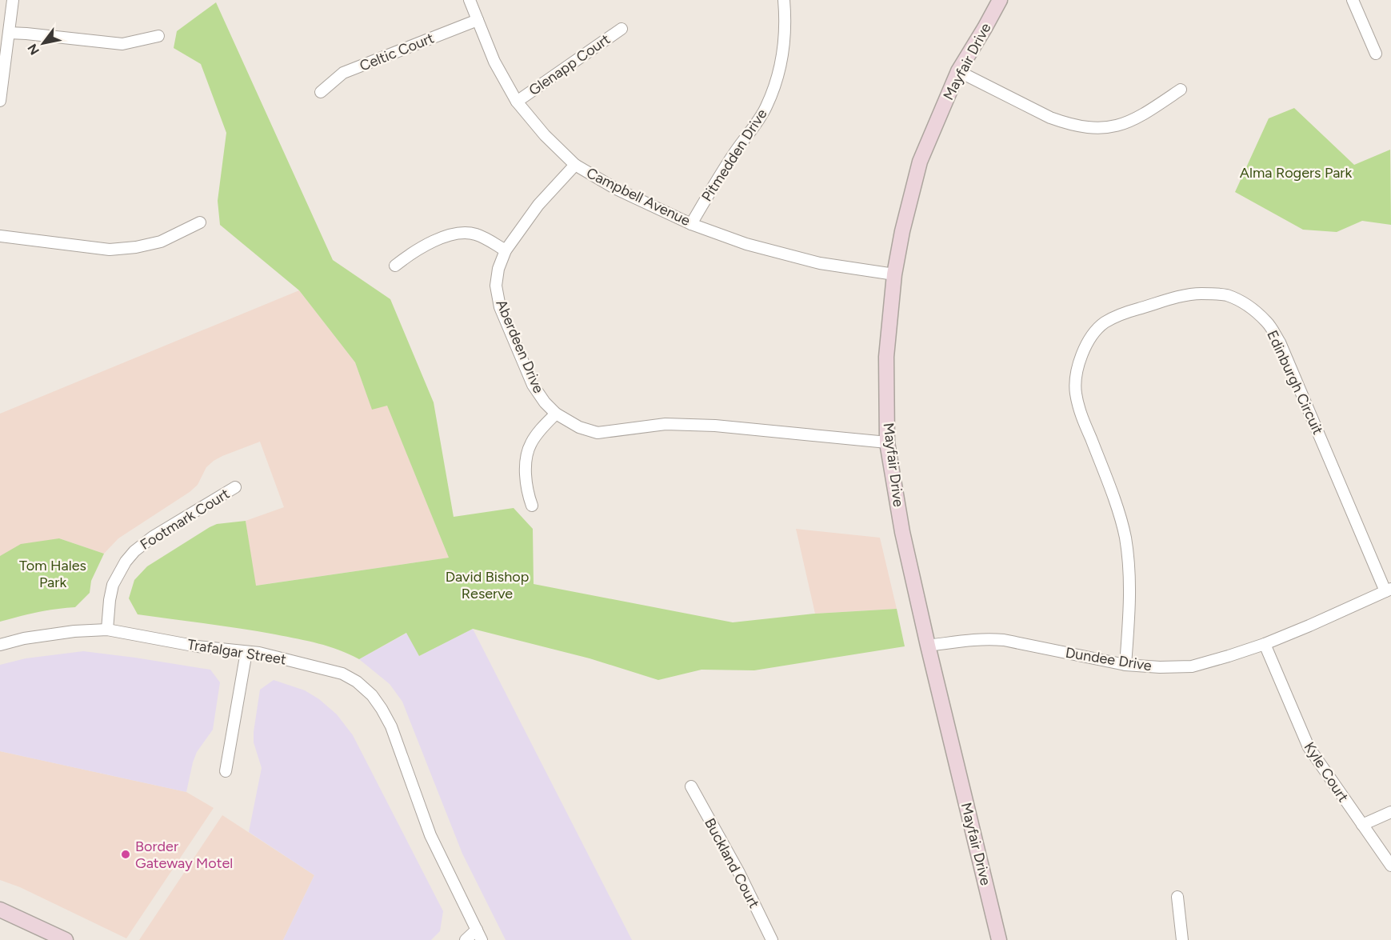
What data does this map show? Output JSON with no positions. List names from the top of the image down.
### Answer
{
  "streets": {
    "street": [
      "Celtic Court",
      "Mayfair Drive",
      "Glenapp Court",
      "Pitmedden Drive",
      "Campbell Avenue",
      "Aberdeen Drive",
      "Edinburgh Circuit",
      "Footmark Court",
      "Trafalgar Street",
      "Dundee Drive",
      "Kyle Court",
      "Buckland Court"
    ]
  },
  "crossings": [
    ["Celtic Court", "Campbell Avenue"],
    ["Mayfair Drive", "Campbell Avenue"],
    ["Mayfair Drive", "Aberdeen Drive"],
    ["Mayfair Drive", "Dundee Drive"],
    ["Glenapp Court", "Campbell Avenue"],
    ["Pitmedden Drive", "Campbell Avenue"],
    ["Campbell Avenue", "Aberdeen Drive"],
    ["Edinburgh Circuit", "Dundee Drive"],
    ["Footmark Court", "Trafalgar Street"],
    ["Dundee Drive", "Kyle Court"]
  ],
  "parks": ["Alma Rogers Park", "Tom Hales Park", "David Bishop Reserve"],
  "places": ["Border Gateway Motel"],
  "north": "bottom left"
}
